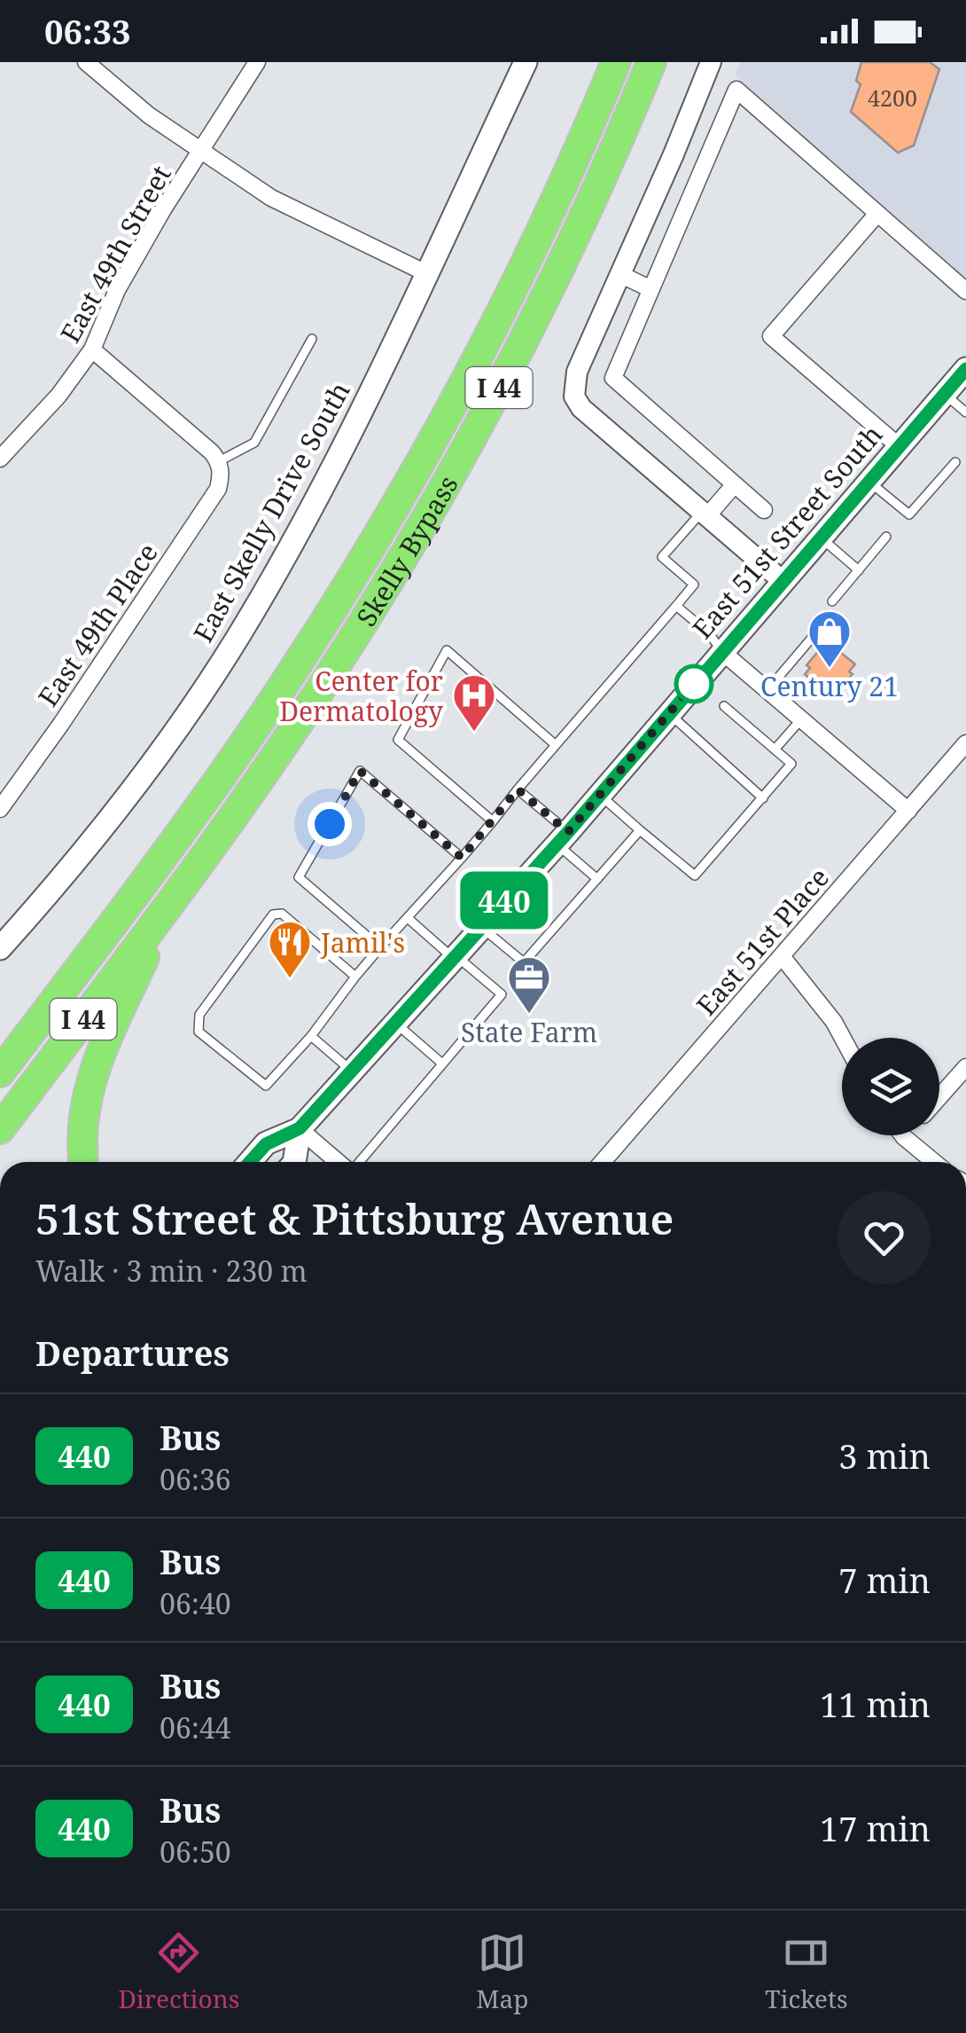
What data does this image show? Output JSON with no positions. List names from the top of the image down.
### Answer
{
  "streets": {
    "highway": ["I 44", "Skelly Bypass"],
    "main road": ["East Skelly Drive South", "East 51st Street South"],
    "street": ["East 49th Street", "East 49th Place", "East 51st Place"]
  },
  "places": {
    "shop": ["Century 21"],
    "hospital": ["Center for Dermatology"],
    "restaurant": ["Jamil's"],
    "office": ["State Farm"]
  },
  "lines": ["bus line 440"],
  "house_numbers": ["4200"],
  "page": {
    "status": "06:33",
    "on_map": "440",
    "heading": [
      ["51st Street & Pittsburg Avenue", "Walk · 3 min · 230 m"],
      "Departures"
    ],
    "list": [
      {
        "mark": "440",
        "name": "Bus",
        "note": "06:36",
        "value": "3 min"
      },
      {
        "mark": "440",
        "name": "Bus",
        "note": "06:40",
        "value": "7 min"
      },
      {
        "mark": "440",
        "name": "Bus",
        "note": "06:44",
        "value": "11 min"
      },
      {
        "mark": "440",
        "name": "Bus",
        "note": "06:50",
        "value": "17 min"
      }
    ],
    "tabs": ["Directions", "Map", "Tickets"]
  }
}
